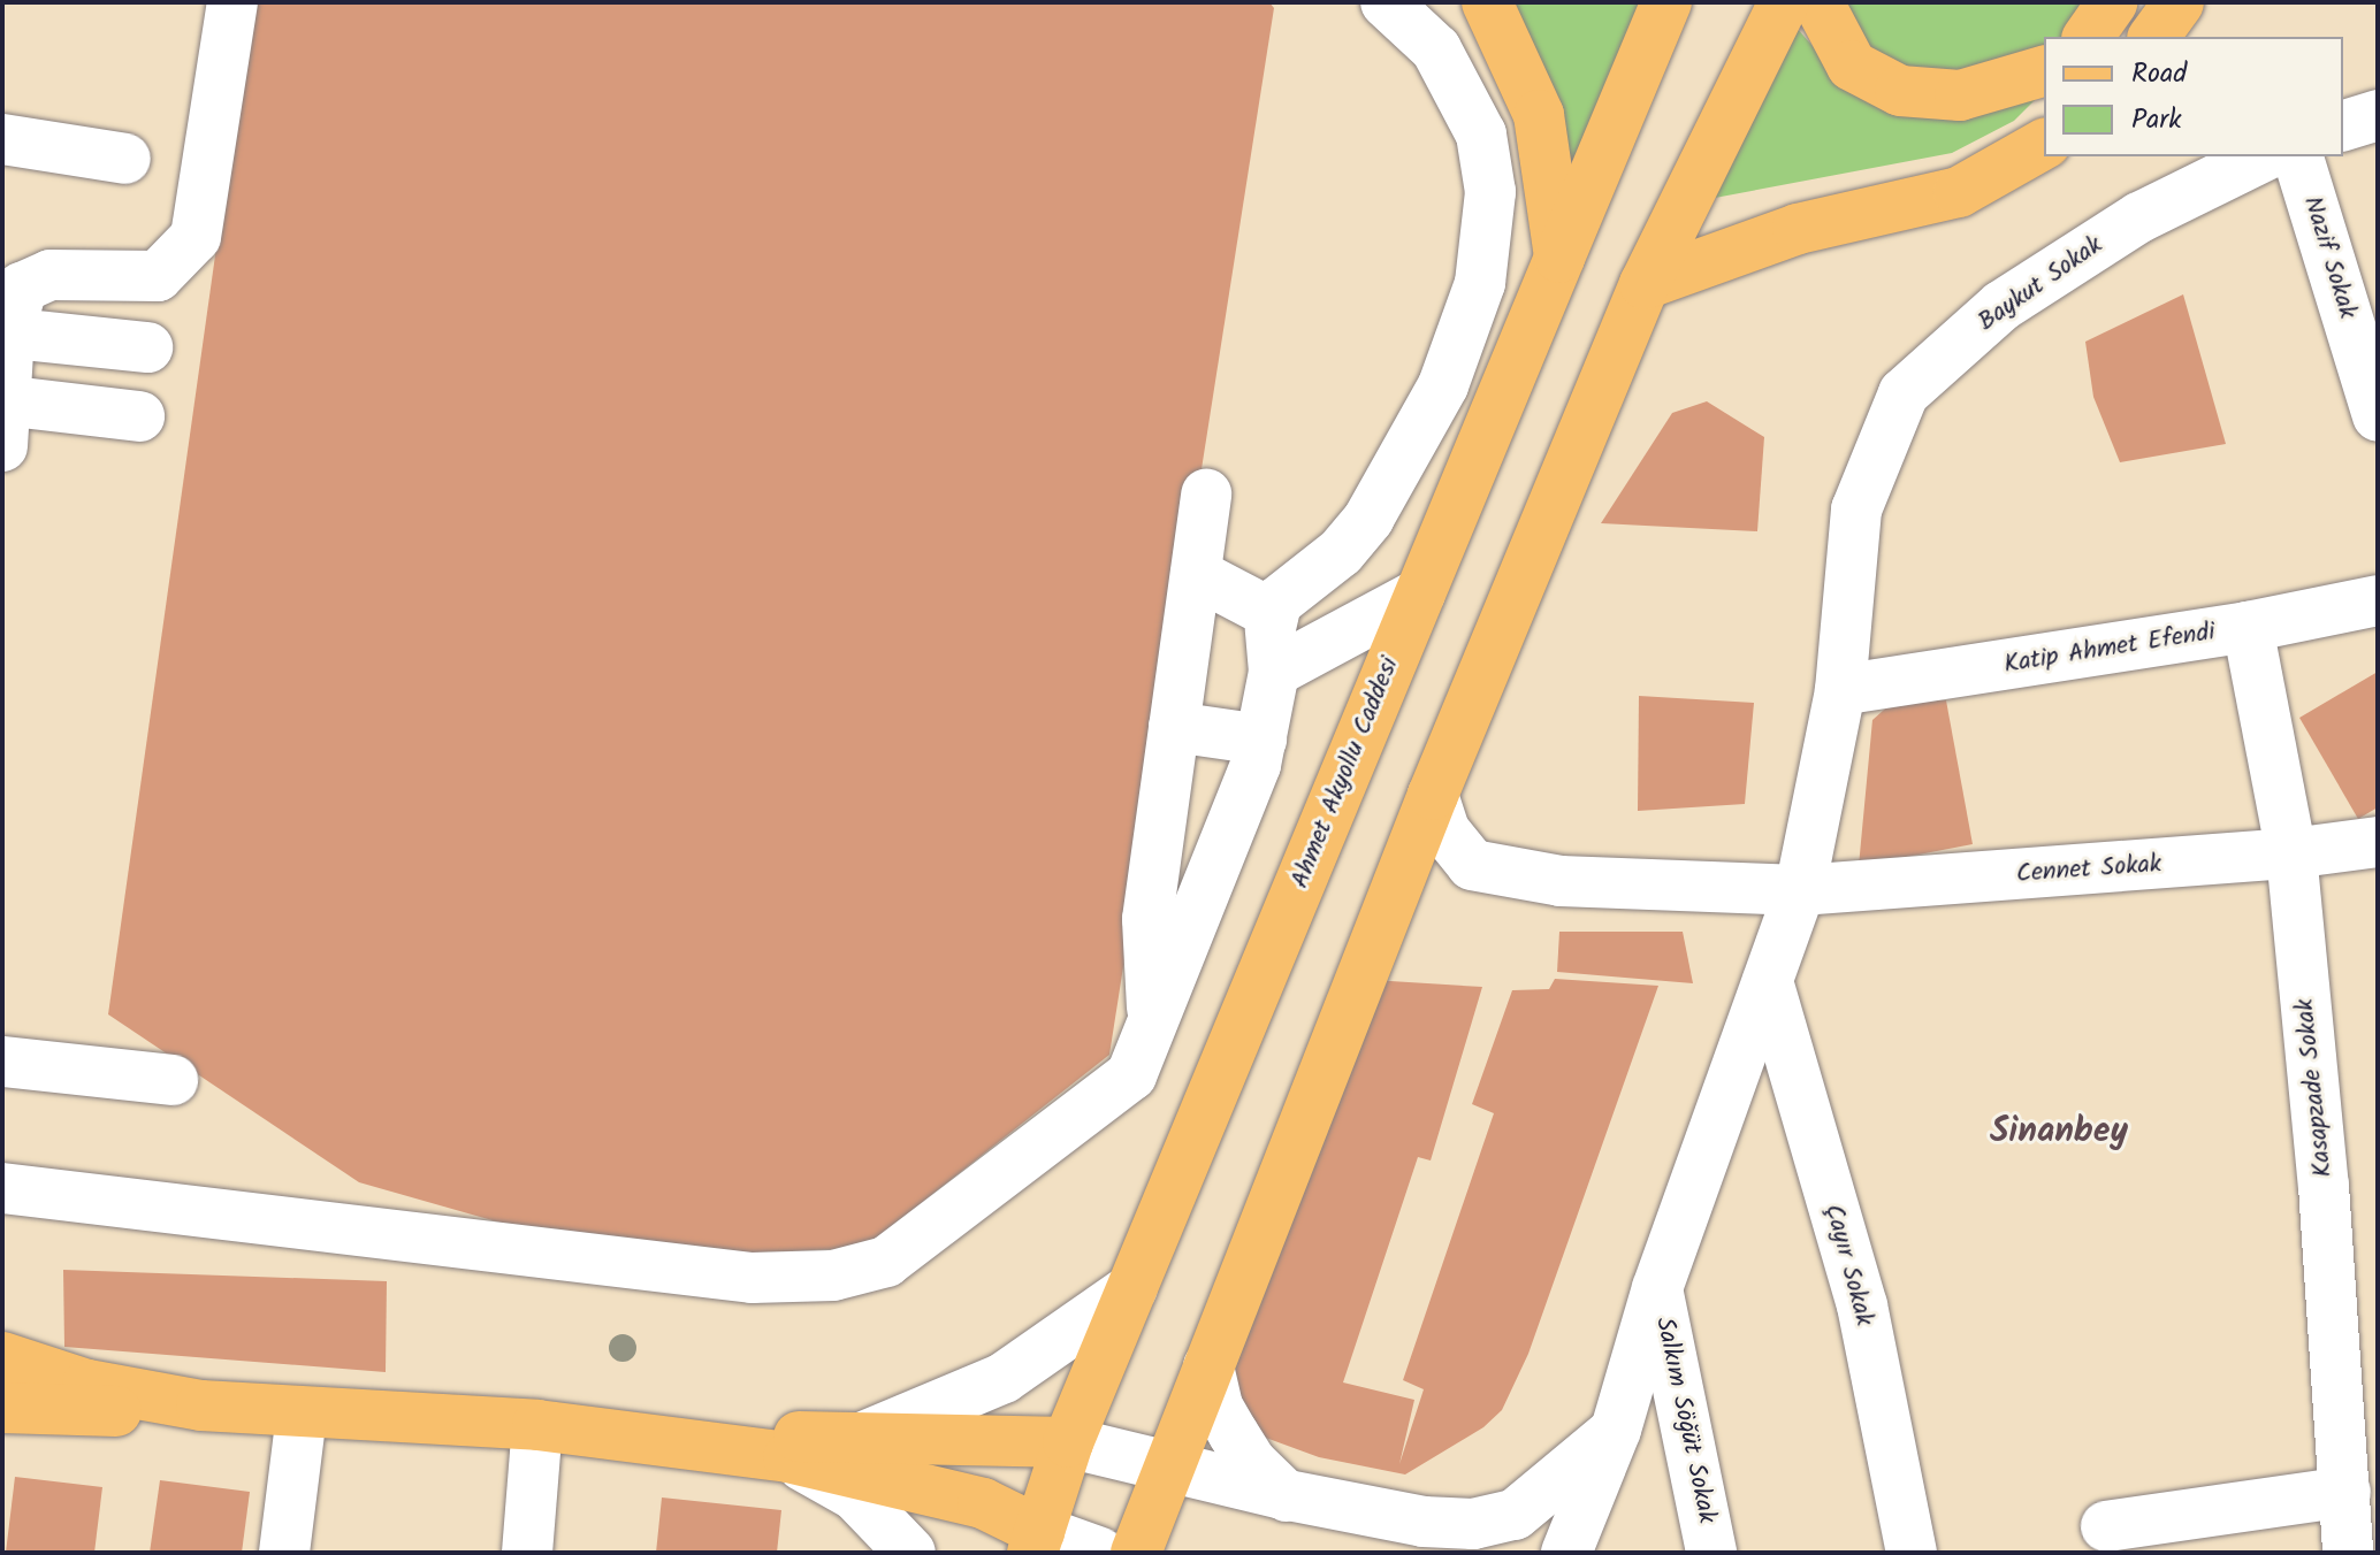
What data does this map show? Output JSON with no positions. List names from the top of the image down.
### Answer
{
  "streets": {
    "main road": ["Ahmet Akyollu Caddesi"],
    "street": [
      "Nazif Sokak",
      "Baykut Sokak",
      "Katip Ahmet Efendi",
      "Cennet Sokak",
      "Kasapzade Sokak",
      "Çayır Sokak",
      "Salkım Söğüt Sokak"
    ]
  },
  "crossings": [
    ["Baykut Sokak", "Katip Ahmet Efendi"],
    ["Baykut Sokak", "Cennet Sokak"],
    ["Baykut Sokak", "Çayır Sokak"],
    ["Baykut Sokak", "Salkım Söğüt Sokak"],
    ["Katip Ahmet Efendi", "Kasapzade Sokak"],
    ["Cennet Sokak", "Kasapzade Sokak"]
  ],
  "districts": ["Sinanbey"],
  "legend": ["Road", "Park"]
}
